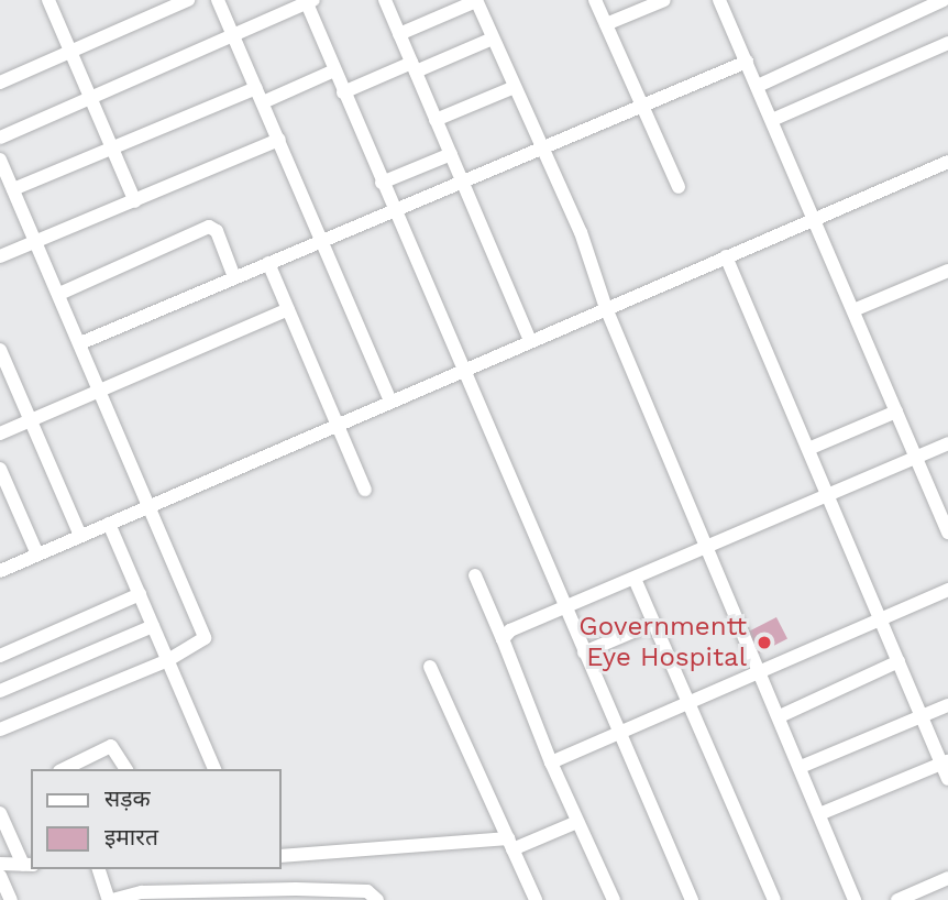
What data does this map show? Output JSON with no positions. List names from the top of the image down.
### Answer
{
  "places": ["Governmentt Eye Hospital"],
  "legend": ["सड़क", "इमारत"]
}
